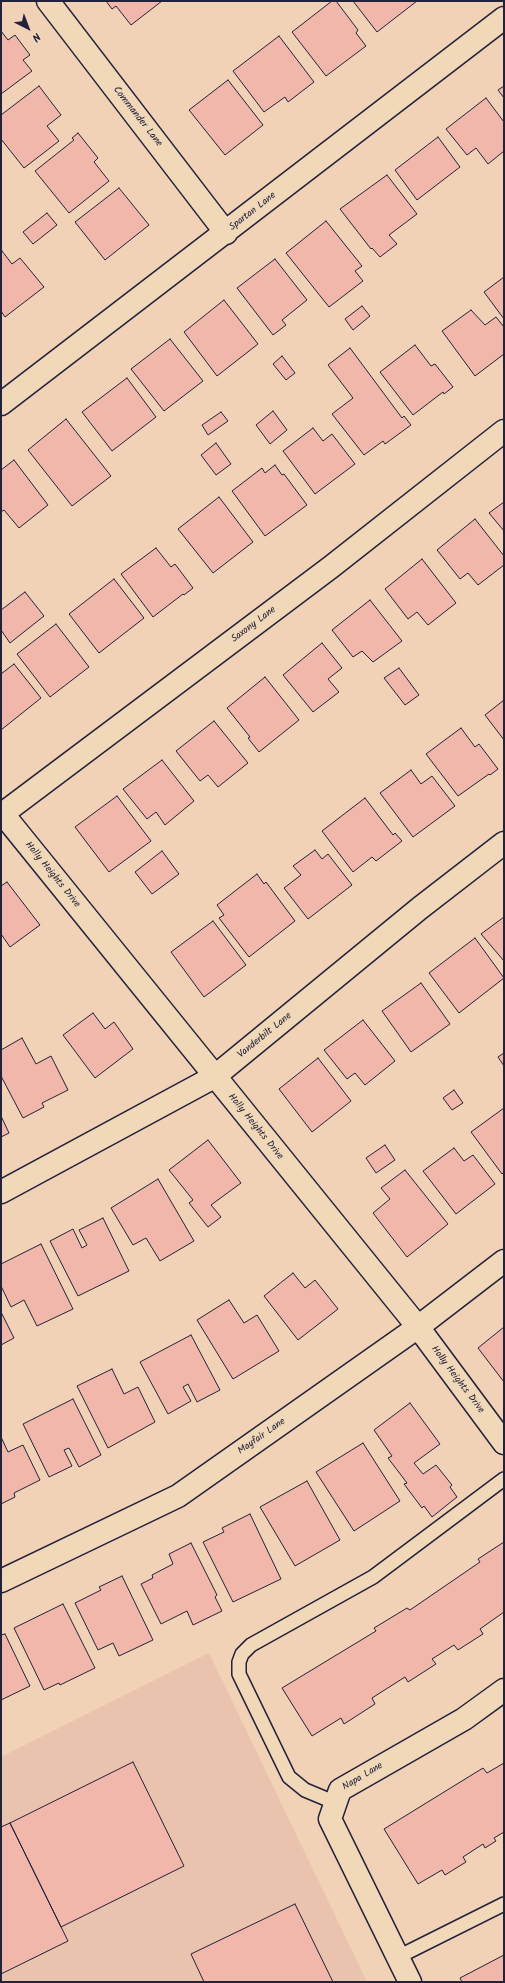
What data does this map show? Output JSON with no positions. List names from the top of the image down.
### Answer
{
  "streets": {
    "street": [
      "Commander Lane",
      "Spartan Lane",
      "Saxony Lane",
      "Holly Heights Drive",
      "Vanderbilt Lane",
      "Mayfair Lane",
      "Napa Lane"
    ]
  },
  "crossings": [
    ["Commander Lane", "Spartan Lane"],
    ["Saxony Lane", "Holly Heights Drive"],
    ["Holly Heights Drive", "Vanderbilt Lane"],
    ["Holly Heights Drive", "Mayfair Lane"]
  ],
  "north": "bottom right"
}
